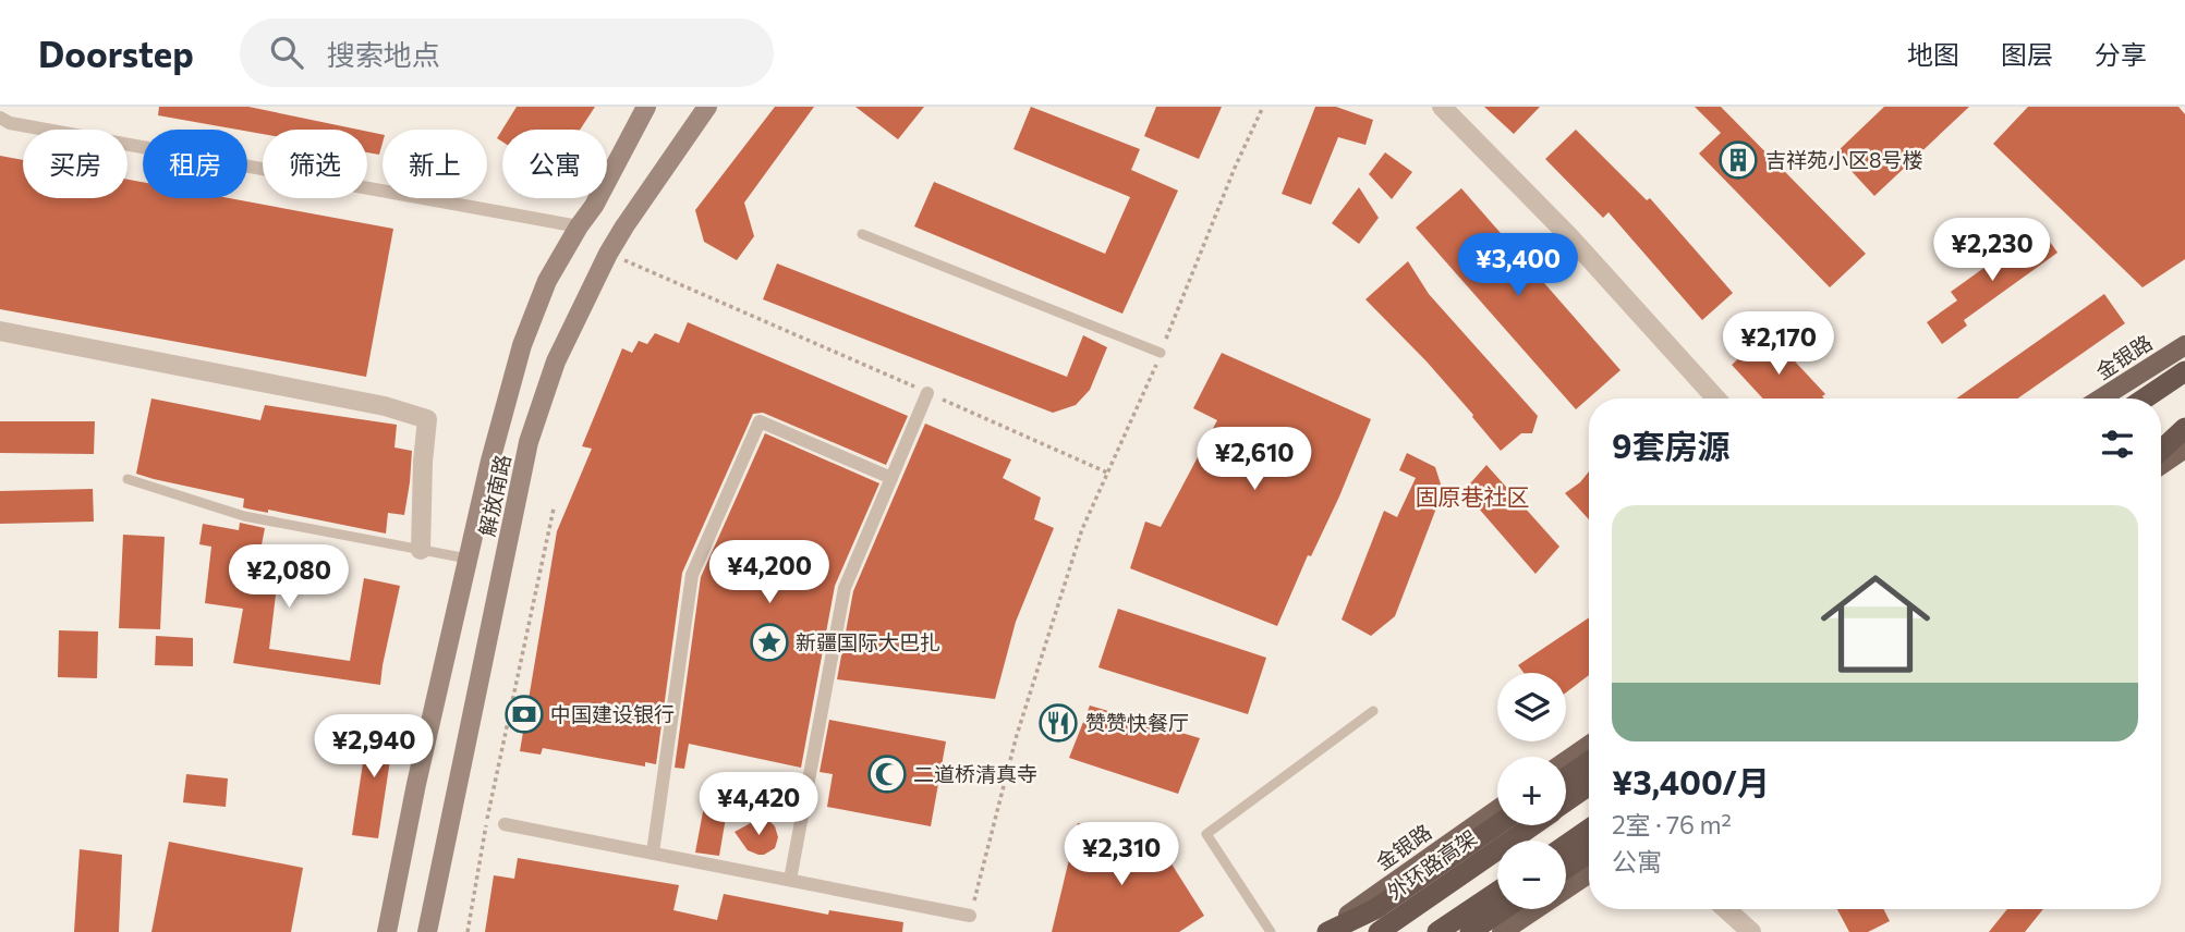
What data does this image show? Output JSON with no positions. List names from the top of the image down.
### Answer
{
  "streets": {
    "highway": ["外环路高架"],
    "main road": ["金银路", "解放南路"]
  },
  "districts": ["固原巷社区"],
  "places": {
    "building": ["吉祥苑小区8号楼"],
    "place": ["新疆国际大巴扎"],
    "bank": ["中国建设银行"],
    "restaurant": ["赞赞快餐厅"],
    "mosque": ["二道桥清真寺"]
  },
  "page": {
    "header": "Doorstep",
    "search": "搜索地点",
    "nav": ["地图", "图层", "分享"],
    "chip": [
      "买房",
      "租房",
      "筛选",
      "新上",
      "公寓"
    ],
    "price": [
      "¥2,230",
      "¥3,400",
      "¥2,170",
      "¥2,610",
      "¥4,200",
      "¥2,080",
      "¥2,940",
      "¥4,420",
      "¥2,310"
    ],
    "heading": "9套房源",
    "list": [
      {
        "name": "¥3,400/月",
        "note": "2室 · 76 m² · 公寓"
      }
    ],
    "map_buttons": ["+", "−"]
  }
}
